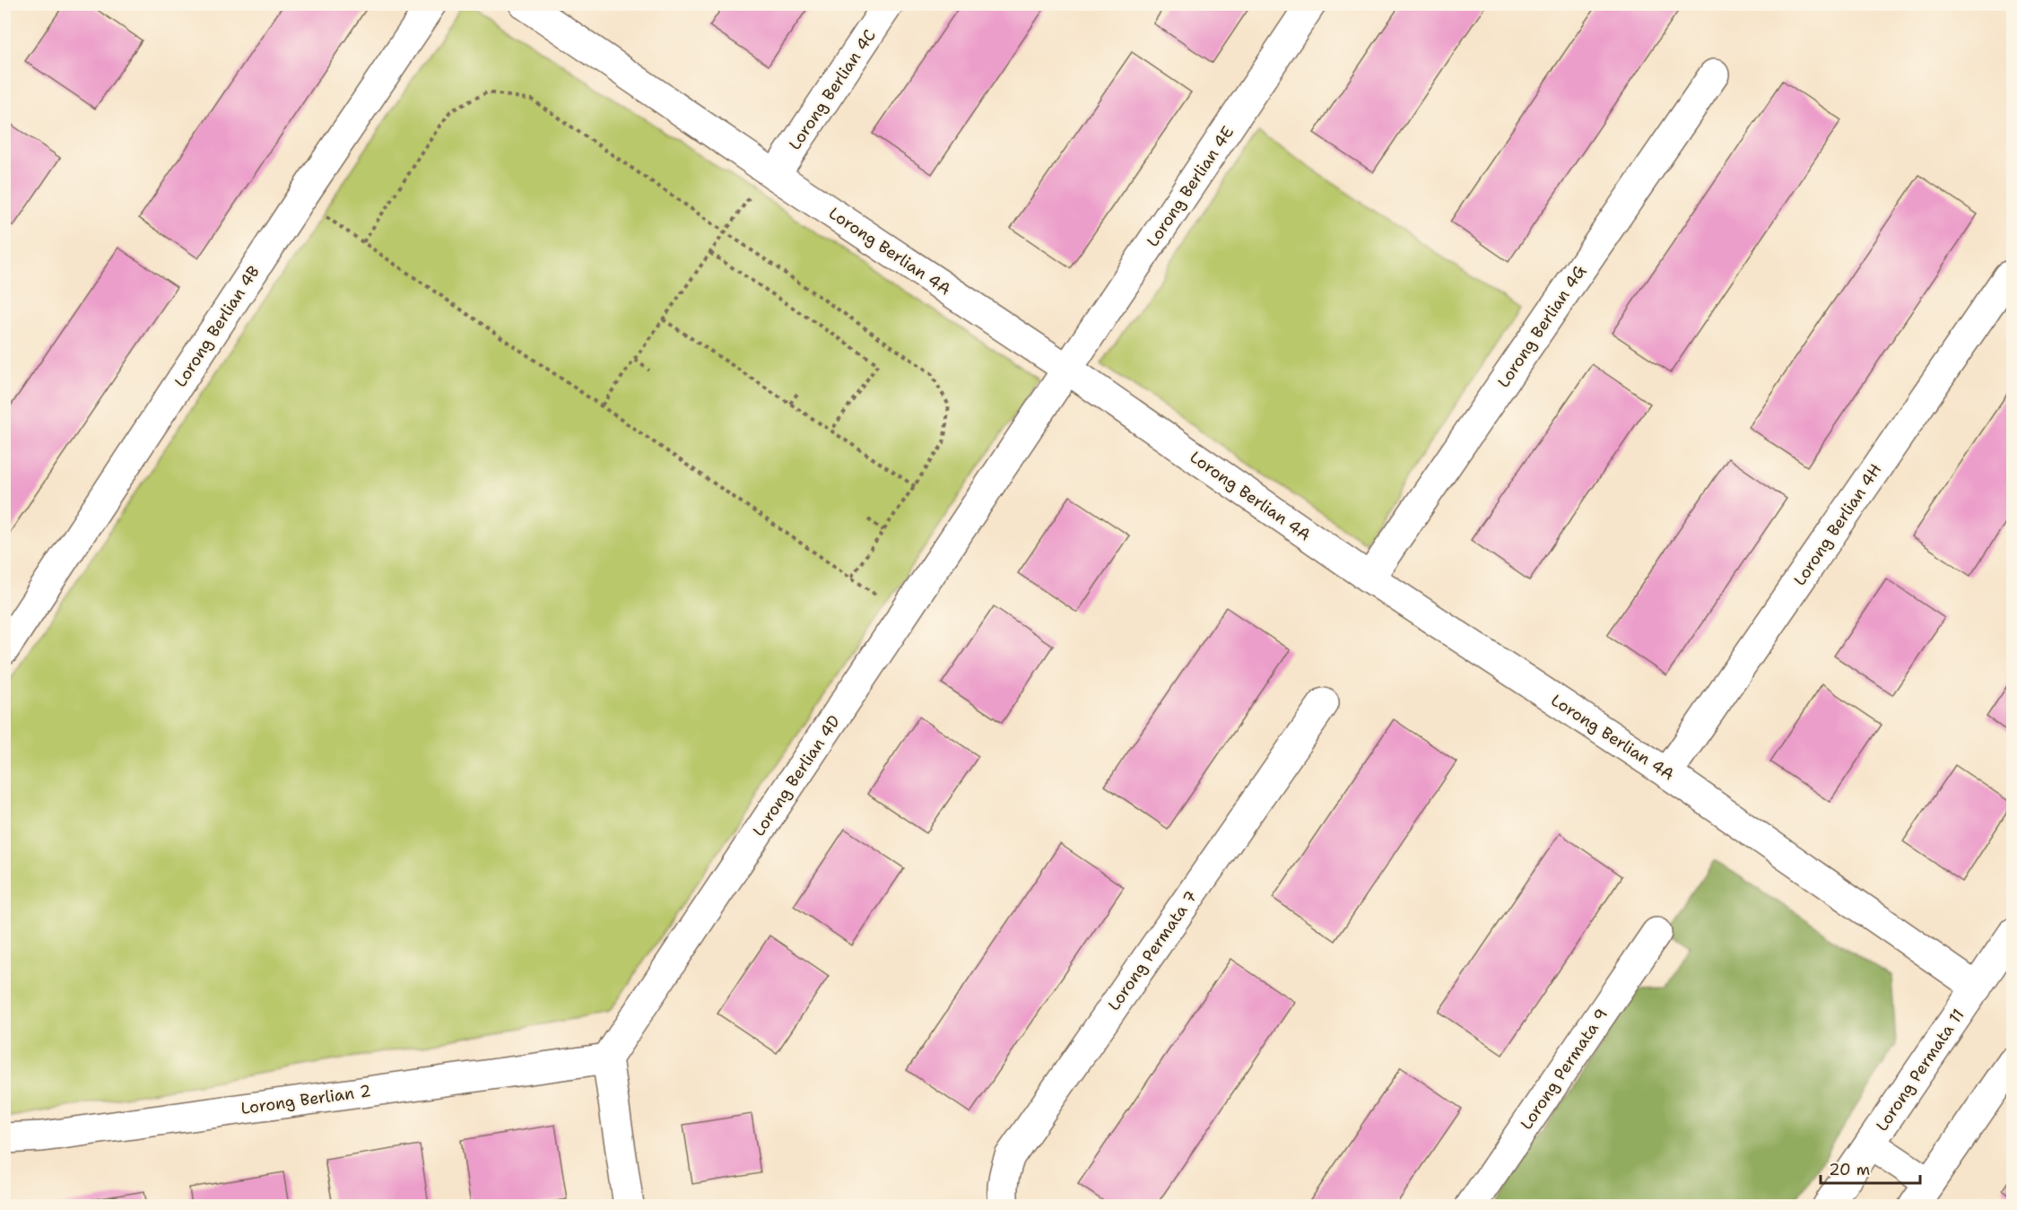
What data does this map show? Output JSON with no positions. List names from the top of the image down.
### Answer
{
  "streets": {
    "street": [
      "Lorong Berlian 4C",
      "Lorong Berlian 4E",
      "Lorong Berlian 4A",
      "Lorong Berlian 4B",
      "Lorong Berlian 4G",
      "Lorong Berlian 4H",
      "Lorong Berlian 4D",
      "Lorong Permata 7",
      "Lorong Permata 9",
      "Lorong Permata 11",
      "Lorong Berlian 2"
    ]
  },
  "crossings": [
    ["Lorong Berlian 4C", "Lorong Berlian 4A"],
    ["Lorong Berlian 4E", "Lorong Berlian 4A"],
    ["Lorong Berlian 4E", "Lorong Berlian 4D"],
    ["Lorong Berlian 4A", "Lorong Berlian 4G"],
    ["Lorong Berlian 4A", "Lorong Berlian 4H"],
    ["Lorong Berlian 4A", "Lorong Berlian 4D"],
    ["Lorong Berlian 4A", "Lorong Permata 11"],
    ["Lorong Berlian 4D", "Lorong Berlian 2"]
  ],
  "scale_bar": "20 m"
}
